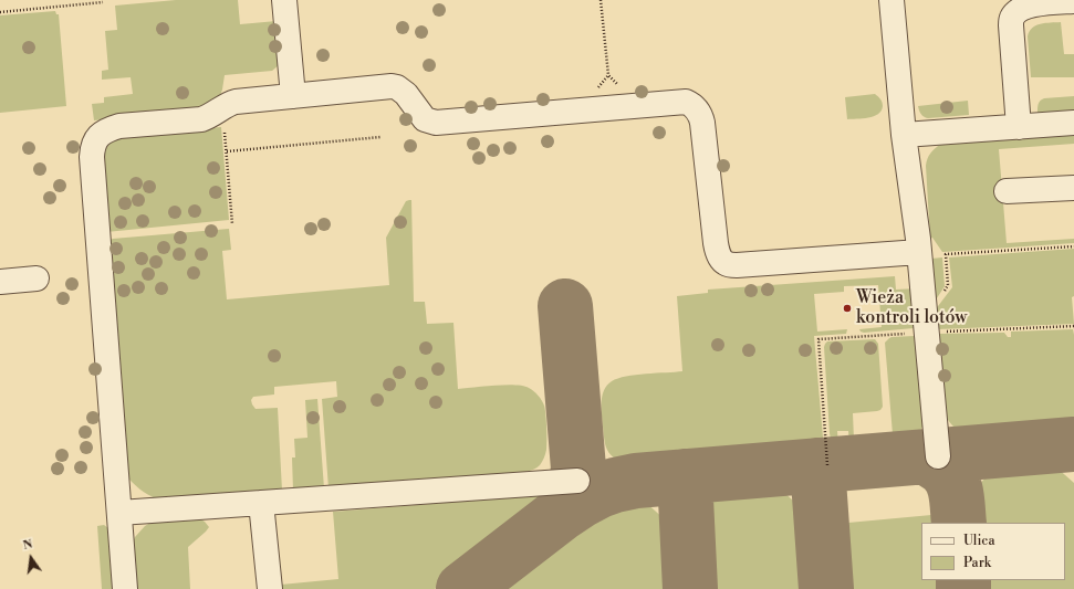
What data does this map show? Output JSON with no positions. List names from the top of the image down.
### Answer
{
  "places": ["Wieża kontroli lotów"],
  "legend": ["Ulica", "Park"],
  "north": "top"
}
